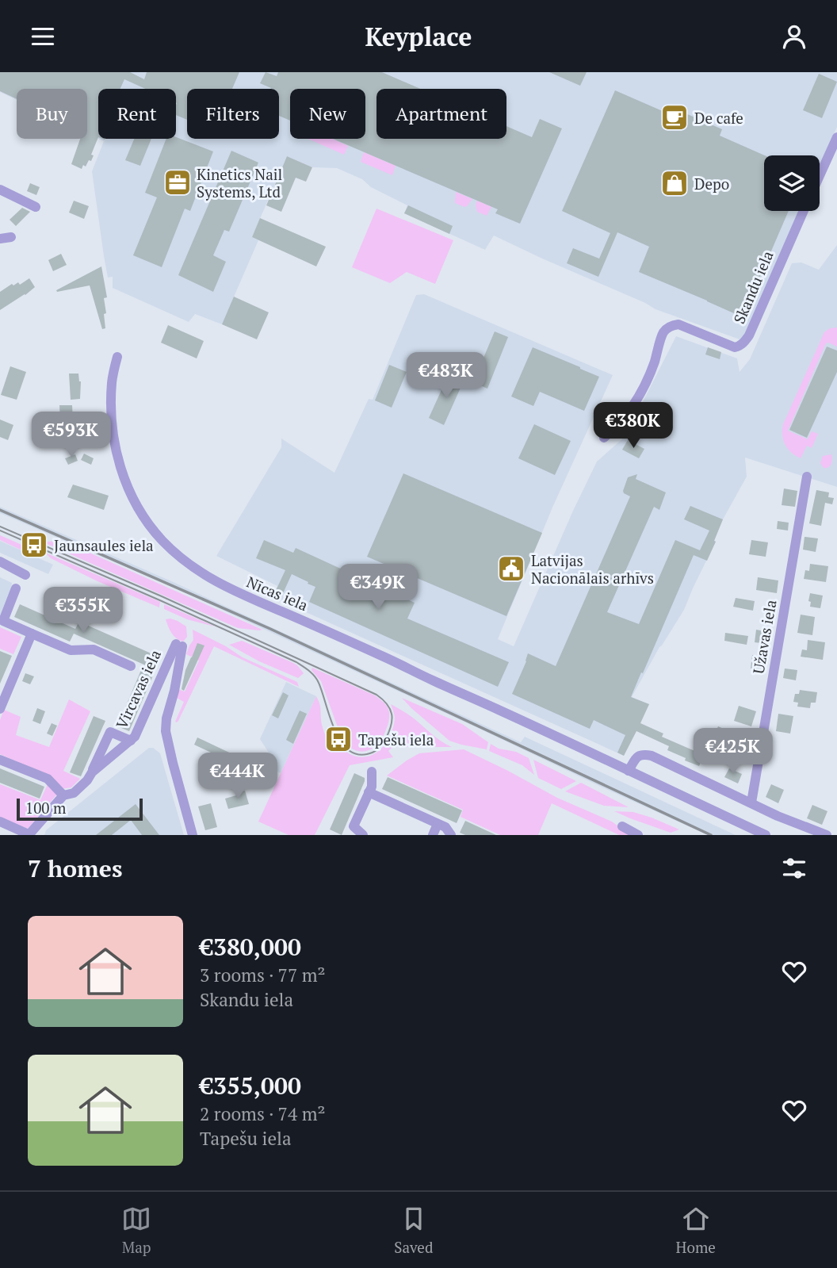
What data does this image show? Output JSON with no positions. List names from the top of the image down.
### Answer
{
  "streets": {
    "street": [
      "Skandu iela",
      "Nīcas iela",
      "Užavas iela",
      "Vircavas iela"
    ]
  },
  "places": {
    "cafe": ["De cafe"],
    "office": ["Kinetics Nail Systems, Ltd"],
    "shop": ["Depo"],
    "bus stop": ["Jaunsaules iela", "Tapešu iela"],
    "public building": ["Latvijas Nacionālais arhīvs"]
  },
  "scale_bar": "100 m",
  "page": {
    "header": "Keyplace",
    "chip": [
      "Buy",
      "Rent",
      "Filters",
      "New",
      "Apartment"
    ],
    "price": [
      "€483K",
      "€380K",
      "€593K",
      "€349K",
      "€355K",
      "€425K",
      "€444K"
    ],
    "scale": "100 m",
    "heading": "7 homes",
    "list": [
      {
        "name": "€380,000",
        "note": "3 rooms · 77 m² · Skandu iela"
      },
      {
        "name": "€355,000",
        "note": "2 rooms · 74 m² · Tapešu iela"
      }
    ],
    "tabs": ["Map", "Saved", "Home"]
  }
}
